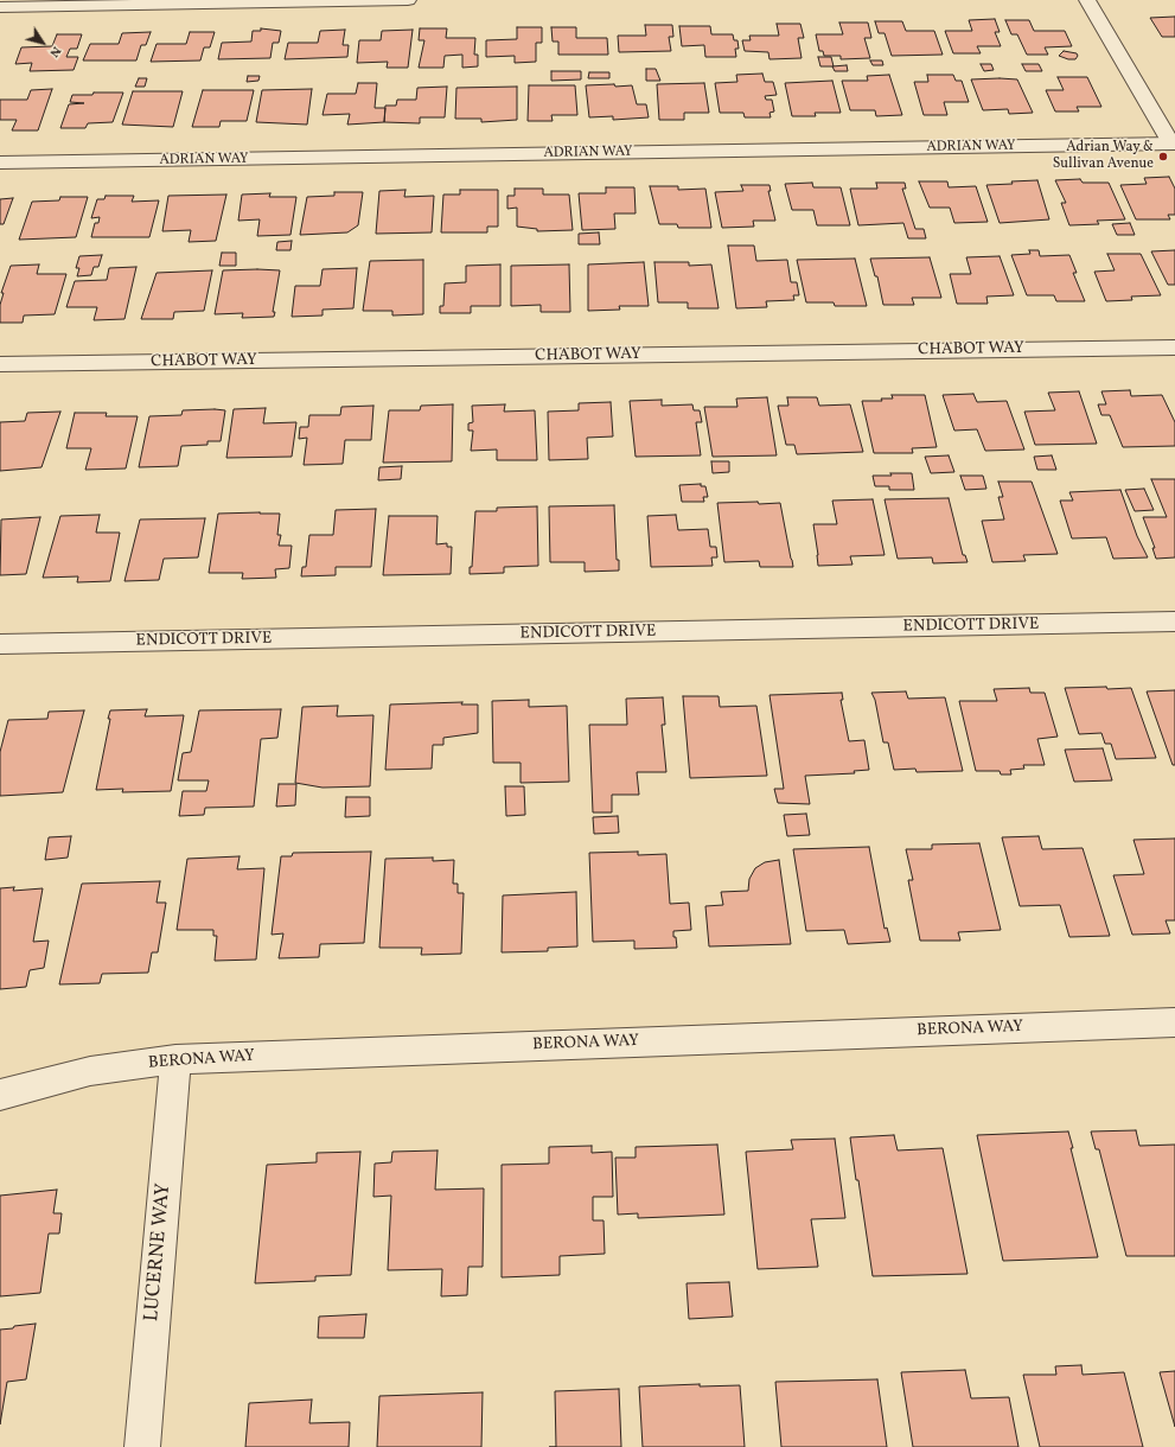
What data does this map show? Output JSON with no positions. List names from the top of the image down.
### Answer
{
  "streets": {
    "street": [
      "ADRIAN WAY",
      "CHABOT WAY",
      "ENDICOTT DRIVE",
      "BERONA WAY",
      "LUCERNE WAY"
    ]
  },
  "crossings": [
    ["BERONA WAY", "LUCERNE WAY"]
  ],
  "places": ["Adrian Way & Sullivan Avenue"],
  "north": "bottom right"
}
